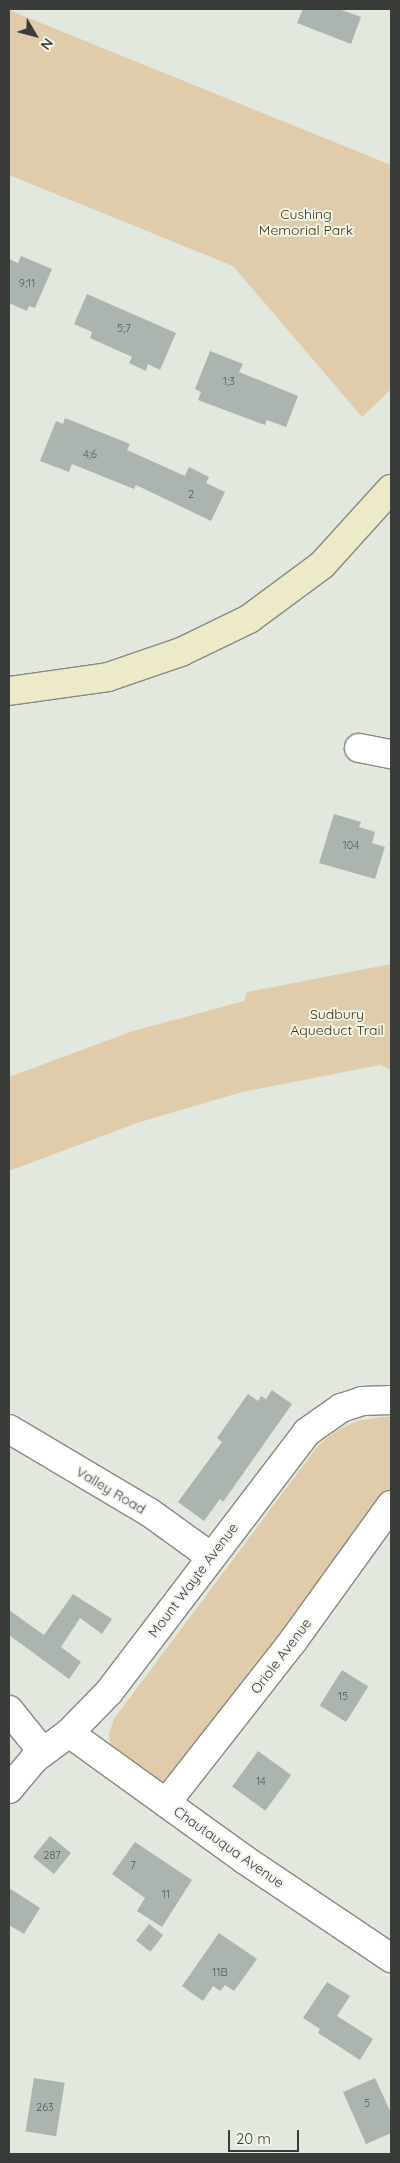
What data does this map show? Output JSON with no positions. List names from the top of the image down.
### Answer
{
  "streets": {
    "street": [
      "Valley Road",
      "Mount Wayte Avenue",
      "Oriole Avenue",
      "Chautauqua Avenue"
    ]
  },
  "crossings": [
    ["Valley Road", "Mount Wayte Avenue"],
    ["Mount Wayte Avenue", "Chautauqua Avenue"],
    ["Oriole Avenue", "Chautauqua Avenue"]
  ],
  "parks": ["Cushing Memorial Park", "Sudbury Aqueduct Trail"],
  "house_numbers": [
    "9;11",
    "5;7",
    "1;3",
    "4;6",
    "2",
    "104",
    "15",
    "14",
    "287",
    "7",
    "11",
    "11B",
    "5",
    "263"
  ],
  "scale_bar": "20 m",
  "north": "bottom right"
}
